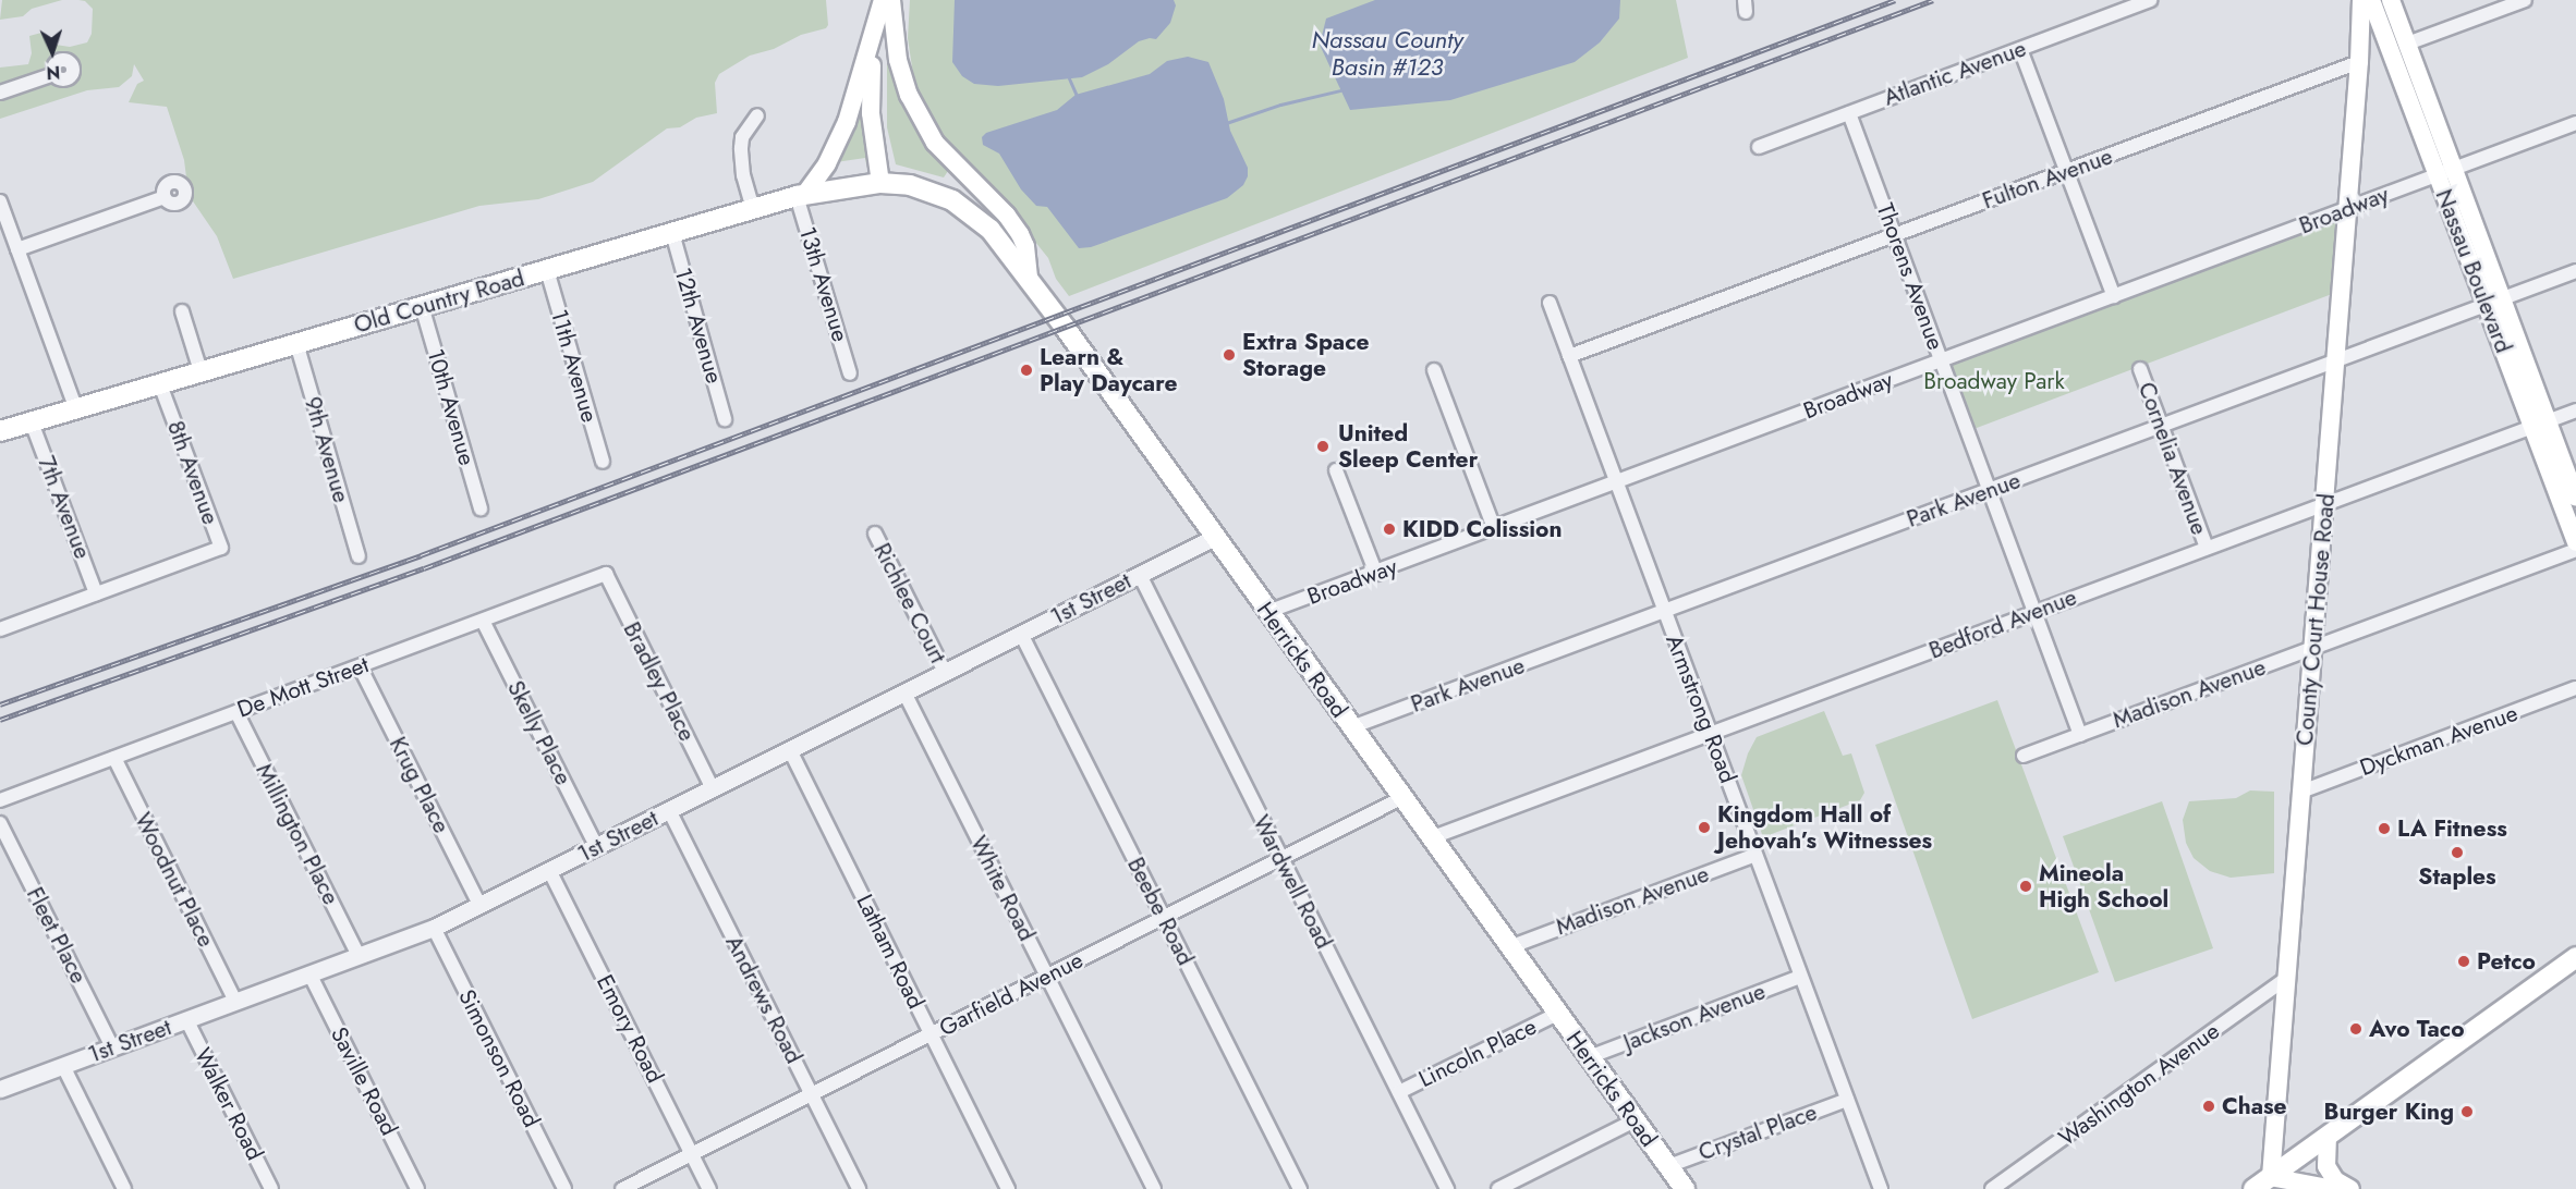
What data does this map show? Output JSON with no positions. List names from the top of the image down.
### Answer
{
  "streets": {
    "main road": [
      "Fulton Avenue",
      "Nassau Boulevard",
      "Old Country Road",
      "County Court House Road",
      "Herricks Road"
    ],
    "street": [
      "Atlantic Avenue",
      "Broadway",
      "Thorens Avenue",
      "13th Avenue",
      "12th Avenue",
      "11th Avenue",
      "10th Avenue",
      "9th Avenue",
      "Cornelia Avenue",
      "8th Avenue",
      "Park Avenue",
      "7th Avenue",
      "1st Street",
      "Richlee Court",
      "Bedford Avenue",
      "Bradley Place",
      "De Mott Street",
      "Madison Avenue",
      "Armstrong Road",
      "Skelly Place",
      "Dyckman Avenue",
      "Krug Place",
      "Millington Place",
      "Woodnut Place",
      "Wardwell Road",
      "White Road",
      "Beebe Road",
      "Fleet Place",
      "Latham Road",
      "Garfield Avenue",
      "Andrews Road",
      "Jackson Avenue",
      "Emory Road",
      "Lincoln Place",
      "Simonson Road",
      "Saville Road",
      "Washington Avenue",
      "Walker Road",
      "Crystal Place"
    ]
  },
  "crossings": [
    ["Atlantic Avenue", "Thorens Avenue"],
    ["Fulton Avenue", "Nassau Boulevard"],
    ["Fulton Avenue", "Thorens Avenue"],
    ["Fulton Avenue", "County Court House Road"],
    ["Fulton Avenue", "Armstrong Road"],
    ["Broadway", "Nassau Boulevard"],
    ["Broadway", "Thorens Avenue"],
    ["Broadway", "County Court House Road"],
    ["Broadway", "Herricks Road"],
    ["Broadway", "Armstrong Road"],
    ["Nassau Boulevard", "Park Avenue"],
    ["Nassau Boulevard", "Bedford Avenue"],
    ["Thorens Avenue", "Park Avenue"],
    ["Thorens Avenue", "Bedford Avenue"],
    ["Thorens Avenue", "Madison Avenue"],
    ["13th Avenue", "Old Country Road"],
    ["Old Country Road", "12th Avenue"],
    ["Old Country Road", "11th Avenue"],
    ["Old Country Road", "10th Avenue"],
    ["Old Country Road", "9th Avenue"],
    ["Old Country Road", "8th Avenue"],
    ["Old Country Road", "7th Avenue"],
    ["Old Country Road", "Herricks Road"],
    ["Cornelia Avenue", "Park Avenue"],
    ["Cornelia Avenue", "Bedford Avenue"],
    ["8th Avenue", "7th Avenue"],
    ["Park Avenue", "County Court House Road"],
    ["Park Avenue", "Herricks Road"],
    ["Park Avenue", "Armstrong Road"],
    ["1st Street", "Richlee Court"],
    ["1st Street", "Herricks Road"],
    ["1st Street", "Bradley Place"],
    ["1st Street", "Skelly Place"],
    ["1st Street", "Krug Place"],
    ["1st Street", "Millington Place"],
    ["1st Street", "Woodnut Place"],
    ["1st Street", "Wardwell Road"],
    ["1st Street", "White Road"],
    ["1st Street", "Beebe Road"],
    ["1st Street", "Fleet Place"],
    ["1st Street", "Latham Road"],
    ["1st Street", "Andrews Road"],
    ["1st Street", "Emory Road"],
    ["1st Street", "Simonson Road"],
    ["1st Street", "Saville Road"],
    ["1st Street", "Walker Road"],
    ["County Court House Road", "Bedford Avenue"],
    ["County Court House Road", "Madison Avenue"],
    ["County Court House Road", "Dyckman Avenue"],
    ["County Court House Road", "Washington Avenue"],
    ["Bedford Avenue", "Herricks Road"],
    ["Bedford Avenue", "Armstrong Road"],
    ["Herricks Road", "Madison Avenue"],
    ["Herricks Road", "Garfield Avenue"],
    ["Herricks Road", "Jackson Avenue"],
    ["Herricks Road", "Lincoln Place"],
    ["Herricks Road", "Crystal Place"],
    ["Bradley Place", "De Mott Street"],
    ["De Mott Street", "Skelly Place"],
    ["De Mott Street", "Krug Place"],
    ["De Mott Street", "Millington Place"],
    ["De Mott Street", "Woodnut Place"],
    ["Madison Avenue", "Armstrong Road"],
    ["Armstrong Road", "Jackson Avenue"],
    ["Armstrong Road", "Crystal Place"],
    ["Wardwell Road", "Garfield Avenue"],
    ["Wardwell Road", "Lincoln Place"],
    ["White Road", "Garfield Avenue"],
    ["Beebe Road", "Garfield Avenue"],
    ["Latham Road", "Garfield Avenue"],
    ["Garfield Avenue", "Andrews Road"],
    ["Garfield Avenue", "Emory Road"]
  ],
  "water": ["Nassau County Basin #123"],
  "parks": ["Broadway Park"],
  "places": [
    "Extra Space Storage",
    "Learn & Play Daycare",
    "United Sleep Center",
    "KIDD Colission",
    "Kingdom Hall of Jehovah’s Witnesses",
    "LA Fitness",
    "Staples",
    "Mineola High School",
    "Petco",
    "Avo Taco",
    "Chase",
    "Burger King"
  ],
  "north": "bottom"
}
